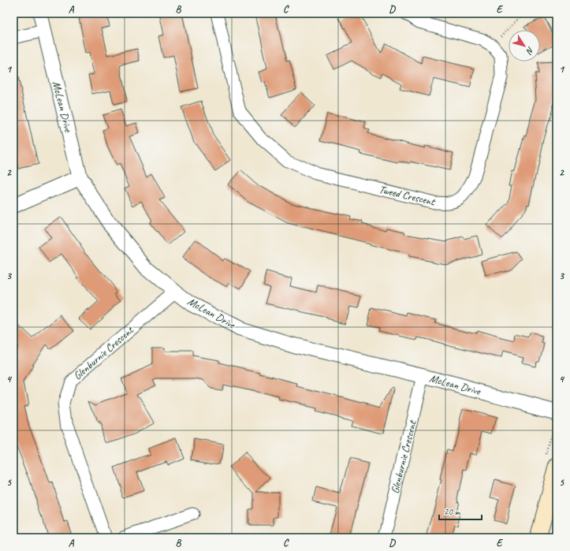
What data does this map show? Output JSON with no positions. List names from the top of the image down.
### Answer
{
  "streets": {
    "street": ["McLean Drive", "Tweed Crescent", "Glenburnie Crescent"]
  },
  "crossings": [
    ["McLean Drive", "Glenburnie Crescent"]
  ],
  "scale_bar": "20 m",
  "north": "bottom right",
  "grid": {
    "columns": [
      "A",
      "B",
      "C",
      "D",
      "E"
    ],
    "rows": [
      "1",
      "2",
      "3",
      "4",
      "5"
    ]
  }
}
